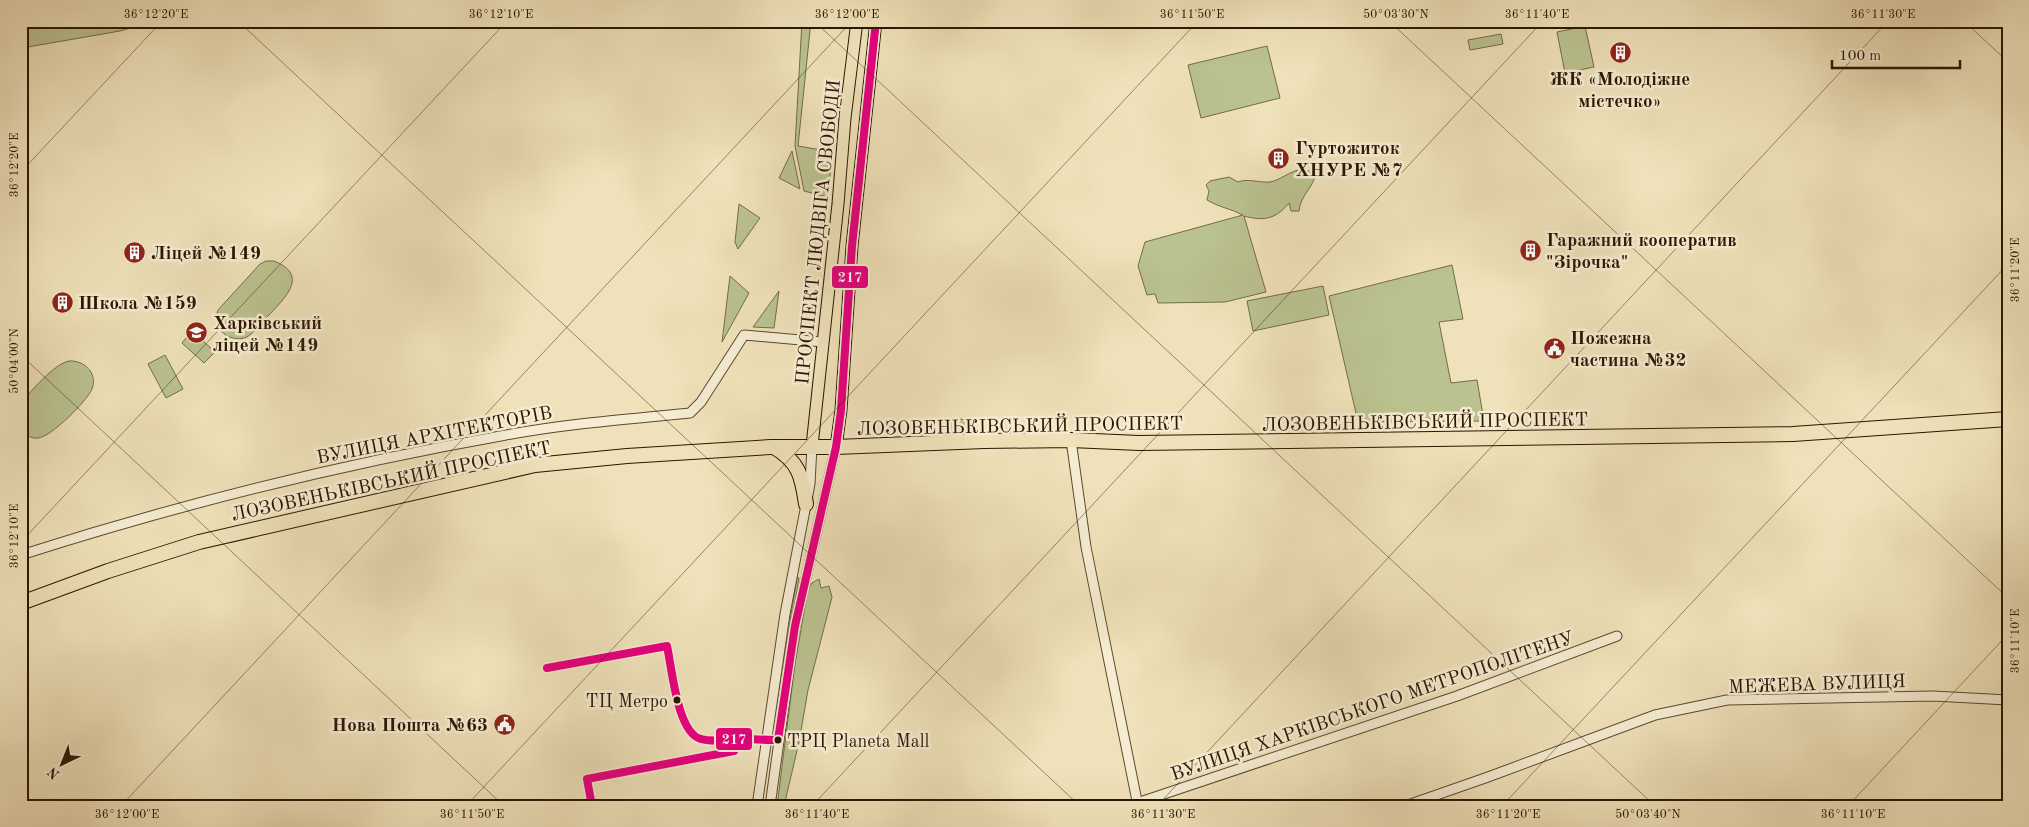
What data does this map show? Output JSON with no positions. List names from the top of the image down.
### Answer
{
  "streets": {
    "highway": ["ЛОЗОВЕНЬКІВСЬКИЙ ПРОСПЕКТ"],
    "main road": ["ПРОСПЕКТ ЛЮДВІГА СВОБОДИ"],
    "street": ["ВУЛИЦЯ АРХІТЕКТОРІВ", "МЕЖЕВА ВУЛИЦЯ", "ВУЛИЦЯ ХАРКІВСЬКОГО МЕТРОПОЛІТЕНУ"]
  },
  "crossings": [
    ["ПРОСПЕКТ ЛЮДВІГА СВОБОДИ", "ЛОЗОВЕНЬКІВСЬКИЙ ПРОСПЕКТ"],
    ["ПРОСПЕКТ ЛЮДВІГА СВОБОДИ", "ВУЛИЦЯ АРХІТЕКТОРІВ"]
  ],
  "places": {
    "building": [
      "ЖК «Молодіжне містечко»",
      "Гуртожиток ХНУРЕ №7",
      "Гаражний кооператив \"Зірочка\"",
      "Ліцей №149",
      "Школа №159"
    ],
    "school or university": ["Харківський ліцей №149"],
    "public building": ["Пожежна частина №32", "Нова Пошта №63"],
    "other": ["ТЦ Метро", "ТРЦ Planeta Mall"]
  },
  "lines": ["transit line 217"],
  "scale_bar": "100 m",
  "north": "bottom left",
  "coordinates": [
    "36°12'20\"E",
    "36°12'10\"E",
    "36°12'00\"E",
    "36°11'50\"E",
    "50°03'30\"N",
    "36°11'40\"E",
    "36°11'30\"E",
    "36°11'20\"E",
    "50°04'00\"N",
    "36°11'10\"E",
    "50°03'40\"N"
  ]
}
